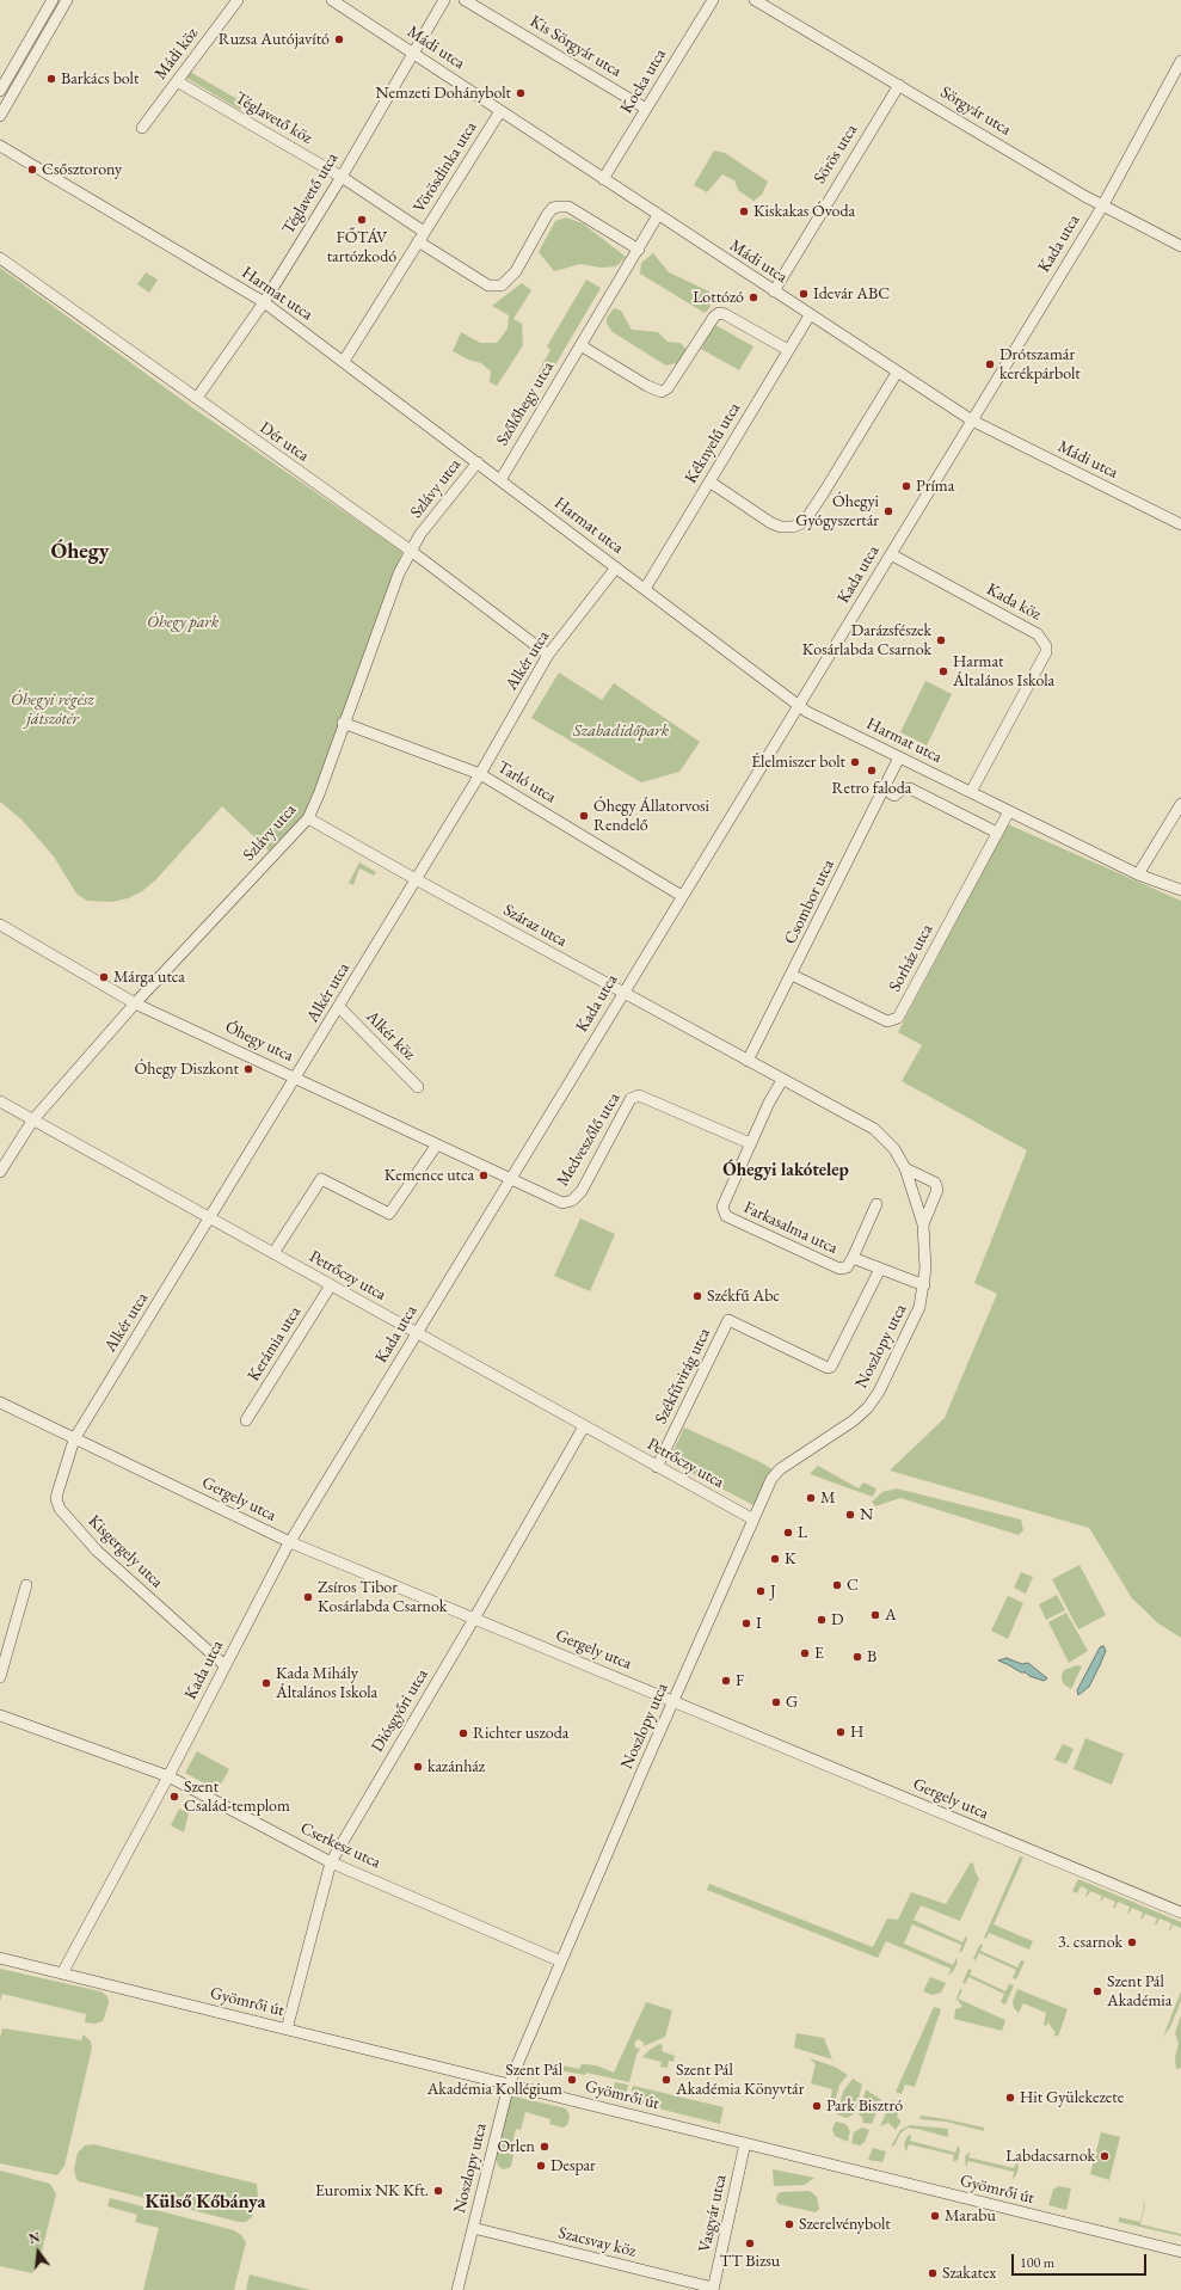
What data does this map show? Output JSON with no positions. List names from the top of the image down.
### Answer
{
  "streets": {
    "street": [
      "Kis Sörgyár utca",
      "Mádi utca",
      "Mádi köz",
      "Kocka utca",
      "Sörgyár utca",
      "Téglavető köz",
      "Sörös utca",
      "Vörösdinka utca",
      "Téglavető utca",
      "Kada utca",
      "Harmat utca",
      "Szőlőhegy utca",
      "Dér utca",
      "Kéknyelű utca",
      "Szlávy utca",
      "Kada köz",
      "Alkér utca",
      "Tarló utca",
      "Csombor utca",
      "Száraz utca",
      "Sorház utca",
      "Alkér köz",
      "Óhegy utca",
      "Medveszőlő utca",
      "Farkasalma utca",
      "Petrőczy utca",
      "Kerámia utca",
      "Noszlopy utca",
      "Székfűvirág utca",
      "Gergely utca",
      "Kisgergely utca",
      "Diósgyőri utca",
      "Cserkesz utca",
      "Gyömrői út",
      "Vasgyár utca",
      "Szacsvay köz"
    ]
  },
  "crossings": [
    ["Kis Sörgyár utca", "Kocka utca"],
    ["Mádi utca", "Kocka utca"],
    ["Mádi utca", "Sörös utca"],
    ["Mádi utca", "Vörösdinka utca"],
    ["Mádi utca", "Téglavető utca"],
    ["Mádi utca", "Kada utca"],
    ["Mádi utca", "Szőlőhegy utca"],
    ["Mádi utca", "Kéknyelű utca"],
    ["Mádi köz", "Téglavető köz"],
    ["Sörgyár utca", "Sörös utca"],
    ["Sörgyár utca", "Kada utca"],
    ["Téglavető köz", "Vörösdinka utca"],
    ["Téglavető köz", "Téglavető utca"],
    ["Vörösdinka utca", "Harmat utca"],
    ["Téglavető utca", "Harmat utca"],
    ["Téglavető utca", "Dér utca"],
    ["Kada utca", "Harmat utca"],
    ["Kada utca", "Kada köz"],
    ["Kada utca", "Tarló utca"],
    ["Kada utca", "Száraz utca"],
    ["Kada utca", "Óhegy utca"],
    ["Kada utca", "Medveszőlő utca"],
    ["Kada utca", "Petrőczy utca"],
    ["Kada utca", "Gergely utca"],
    ["Kada utca", "Kisgergely utca"],
    ["Kada utca", "Cserkesz utca"],
    ["Kada utca", "Gyömrői út"],
    ["Harmat utca", "Szőlőhegy utca"],
    ["Harmat utca", "Kéknyelű utca"],
    ["Harmat utca", "Szlávy utca"],
    ["Harmat utca", "Kada köz"],
    ["Harmat utca", "Alkér utca"],
    ["Harmat utca", "Csombor utca"],
    ["Harmat utca", "Sorház utca"],
    ["Dér utca", "Szlávy utca"],
    ["Dér utca", "Alkér utca"],
    ["Szlávy utca", "Tarló utca"],
    ["Szlávy utca", "Száraz utca"],
    ["Szlávy utca", "Óhegy utca"],
    ["Szlávy utca", "Petrőczy utca"],
    ["Alkér utca", "Tarló utca"],
    ["Alkér utca", "Száraz utca"],
    ["Alkér utca", "Alkér köz"],
    ["Alkér utca", "Óhegy utca"],
    ["Alkér utca", "Petrőczy utca"],
    ["Alkér utca", "Gergely utca"],
    ["Alkér utca", "Kisgergely utca"],
    ["Csombor utca", "Száraz utca"],
    ["Csombor utca", "Sorház utca"],
    ["Csombor utca", "Noszlopy utca"],
    ["Száraz utca", "Noszlopy utca"],
    ["Óhegy utca", "Medveszőlő utca"],
    ["Medveszőlő utca", "Farkasalma utca"],
    ["Farkasalma utca", "Noszlopy utca"],
    ["Farkasalma utca", "Székfűvirág utca"],
    ["Petrőczy utca", "Kerámia utca"],
    ["Petrőczy utca", "Noszlopy utca"],
    ["Petrőczy utca", "Székfűvirág utca"],
    ["Petrőczy utca", "Diósgyőri utca"],
    ["Noszlopy utca", "Gergely utca"],
    ["Noszlopy utca", "Cserkesz utca"],
    ["Noszlopy utca", "Gyömrői út"],
    ["Noszlopy utca", "Szacsvay köz"],
    ["Gergely utca", "Kisgergely utca"],
    ["Gergely utca", "Diósgyőri utca"],
    ["Diósgyőri utca", "Cserkesz utca"],
    ["Diósgyőri utca", "Gyömrői út"],
    ["Gyömrői út", "Vasgyár utca"],
    ["Vasgyár utca", "Szacsvay köz"]
  ],
  "districts": ["Óhegy", "Óhegyi lakótelep", "Külső Kőbánya"],
  "parks": ["Óhegy park", "Óhegyi régész játszótér", "Szabadidőpark"],
  "places": [
    "Ruzsa Autójavító",
    "Barkács bolt",
    "Nemzeti Dohánybolt",
    "Csősztorony",
    "Kiskakas Óvoda",
    "FŐTÁV tartózkodó",
    "Idevár ABC",
    "Lottózó",
    "Drótszamár kerékpárbolt",
    "Príma",
    "Óhegyi Gyógyszertár",
    "Darázsfészek Kosárlabda Csarnok",
    "Harmat Általános Iskola",
    "Élelmiszer bolt",
    "Retro faloda",
    "Óhegy Állatorvosi Rendelő",
    "Márga utca",
    "Óhegy Diszkont",
    "Kemence utca",
    "Székfű Abc",
    "M",
    "N",
    "L",
    "K",
    "C",
    "J",
    "Zsíros Tibor Kosárlabda Csarnok",
    "A",
    "D",
    "I",
    "E",
    "B",
    "F",
    "Kada Mihály Általános Iskola",
    "G",
    "H",
    "Richter uszoda",
    "kazánház",
    "Szent Család-templom",
    "3. csarnok",
    "Szent Pál Akadémia",
    "Szent Pál Akadémia Kollégium",
    "Szent Pál Akadémia Könyvtár",
    "Hit Gyülekezete",
    "Park Bisztró",
    "Orlen",
    "Labdacsarnok",
    "Despar",
    "Euromix NK Kft.",
    "Marabu",
    "Szerelvénybolt",
    "TT Bizsu",
    "Szakatex"
  ],
  "scale_bar": "100 m",
  "north": "top"
}
